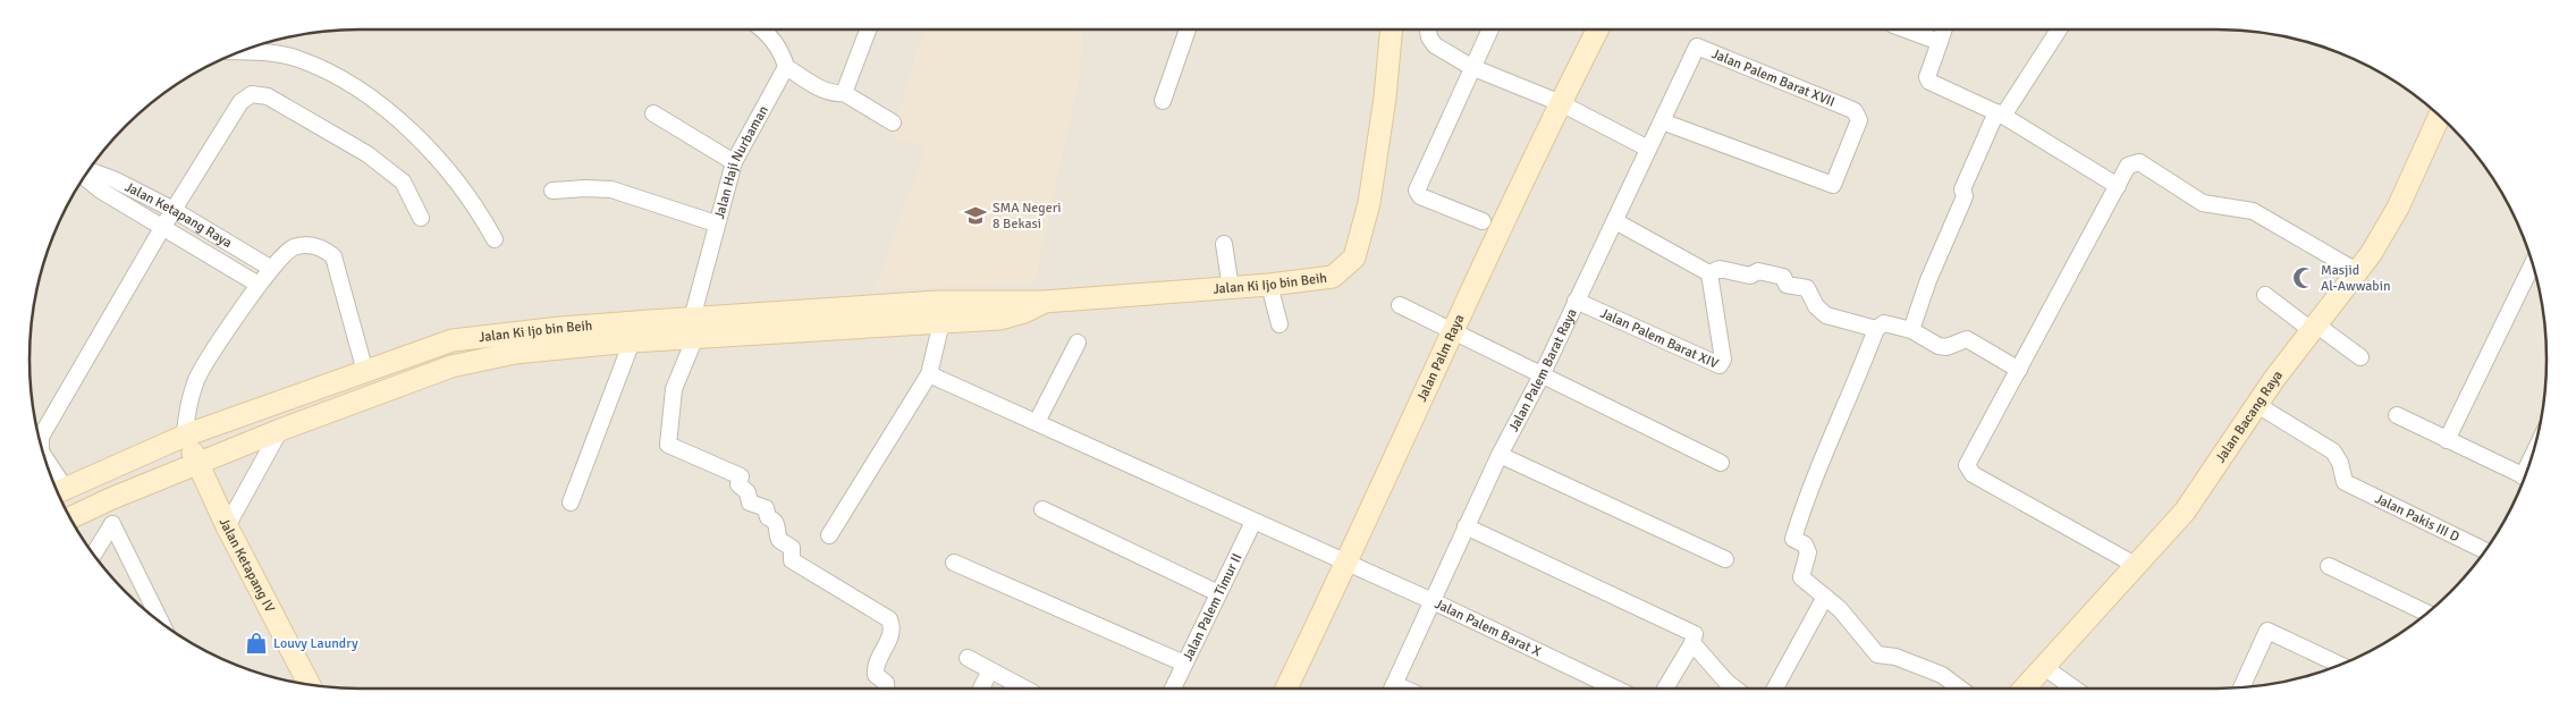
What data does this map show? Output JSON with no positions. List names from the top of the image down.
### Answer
{
  "streets": {
    "street": [
      "Jalan Palem Barat XVII",
      "Jalan Haji Nurbaman",
      "Jalan Ketapang Raya",
      "Jalan Ki Ijo bin Beih",
      "Jalan Palem Barat XIV",
      "Jalan Palm Raya",
      "Jalan Palem Barat Raya",
      "Jalan Bacang Raya",
      "Jalan Pakis III D",
      "Jalan Ketapang IV",
      "Jalan Palem Timur II",
      "Jalan Palem Barat X"
    ]
  },
  "crossings": [
    ["Jalan Palem Barat XVII", "Jalan Palem Barat Raya"],
    ["Jalan Haji Nurbaman", "Jalan Ki Ijo bin Beih"],
    ["Jalan Ki Ijo bin Beih", "Jalan Ketapang IV"],
    ["Jalan Palem Barat XIV", "Jalan Palem Barat Raya"],
    ["Jalan Palm Raya", "Jalan Palem Barat X"],
    ["Jalan Palem Barat Raya", "Jalan Palem Barat X"],
    ["Jalan Bacang Raya", "Jalan Pakis III D"],
    ["Jalan Palem Timur II", "Jalan Palem Barat X"]
  ],
  "places": {
    "school or university": ["SMA Negeri 8 Bekasi"],
    "mosque": ["Masjid Al-Awwabin"],
    "shop": ["Louvy Laundry"]
  }
}
